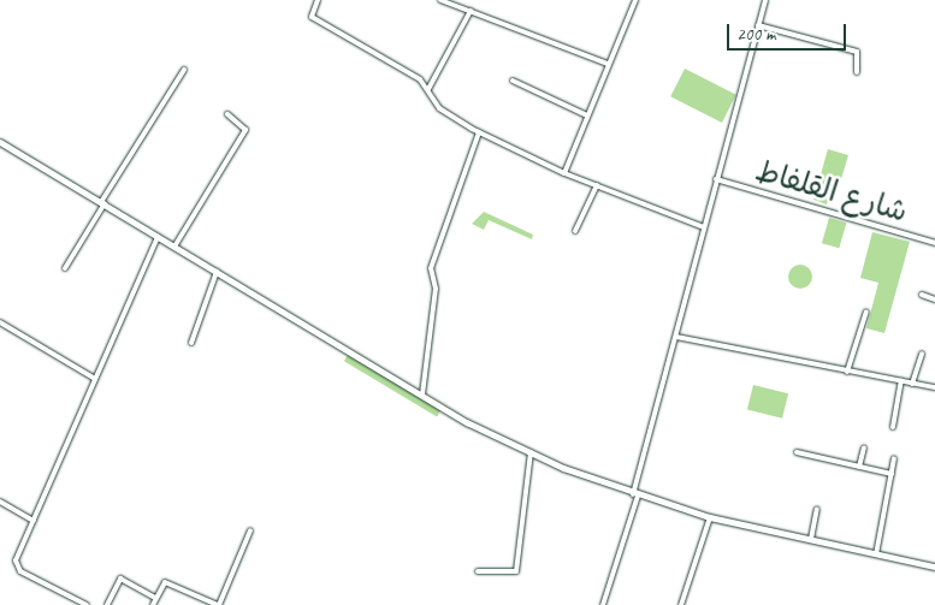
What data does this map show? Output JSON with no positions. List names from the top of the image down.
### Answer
{
  "streets": {
    "street": ["شارع القلفاط"]
  },
  "scale_bar": "200 m"
}
